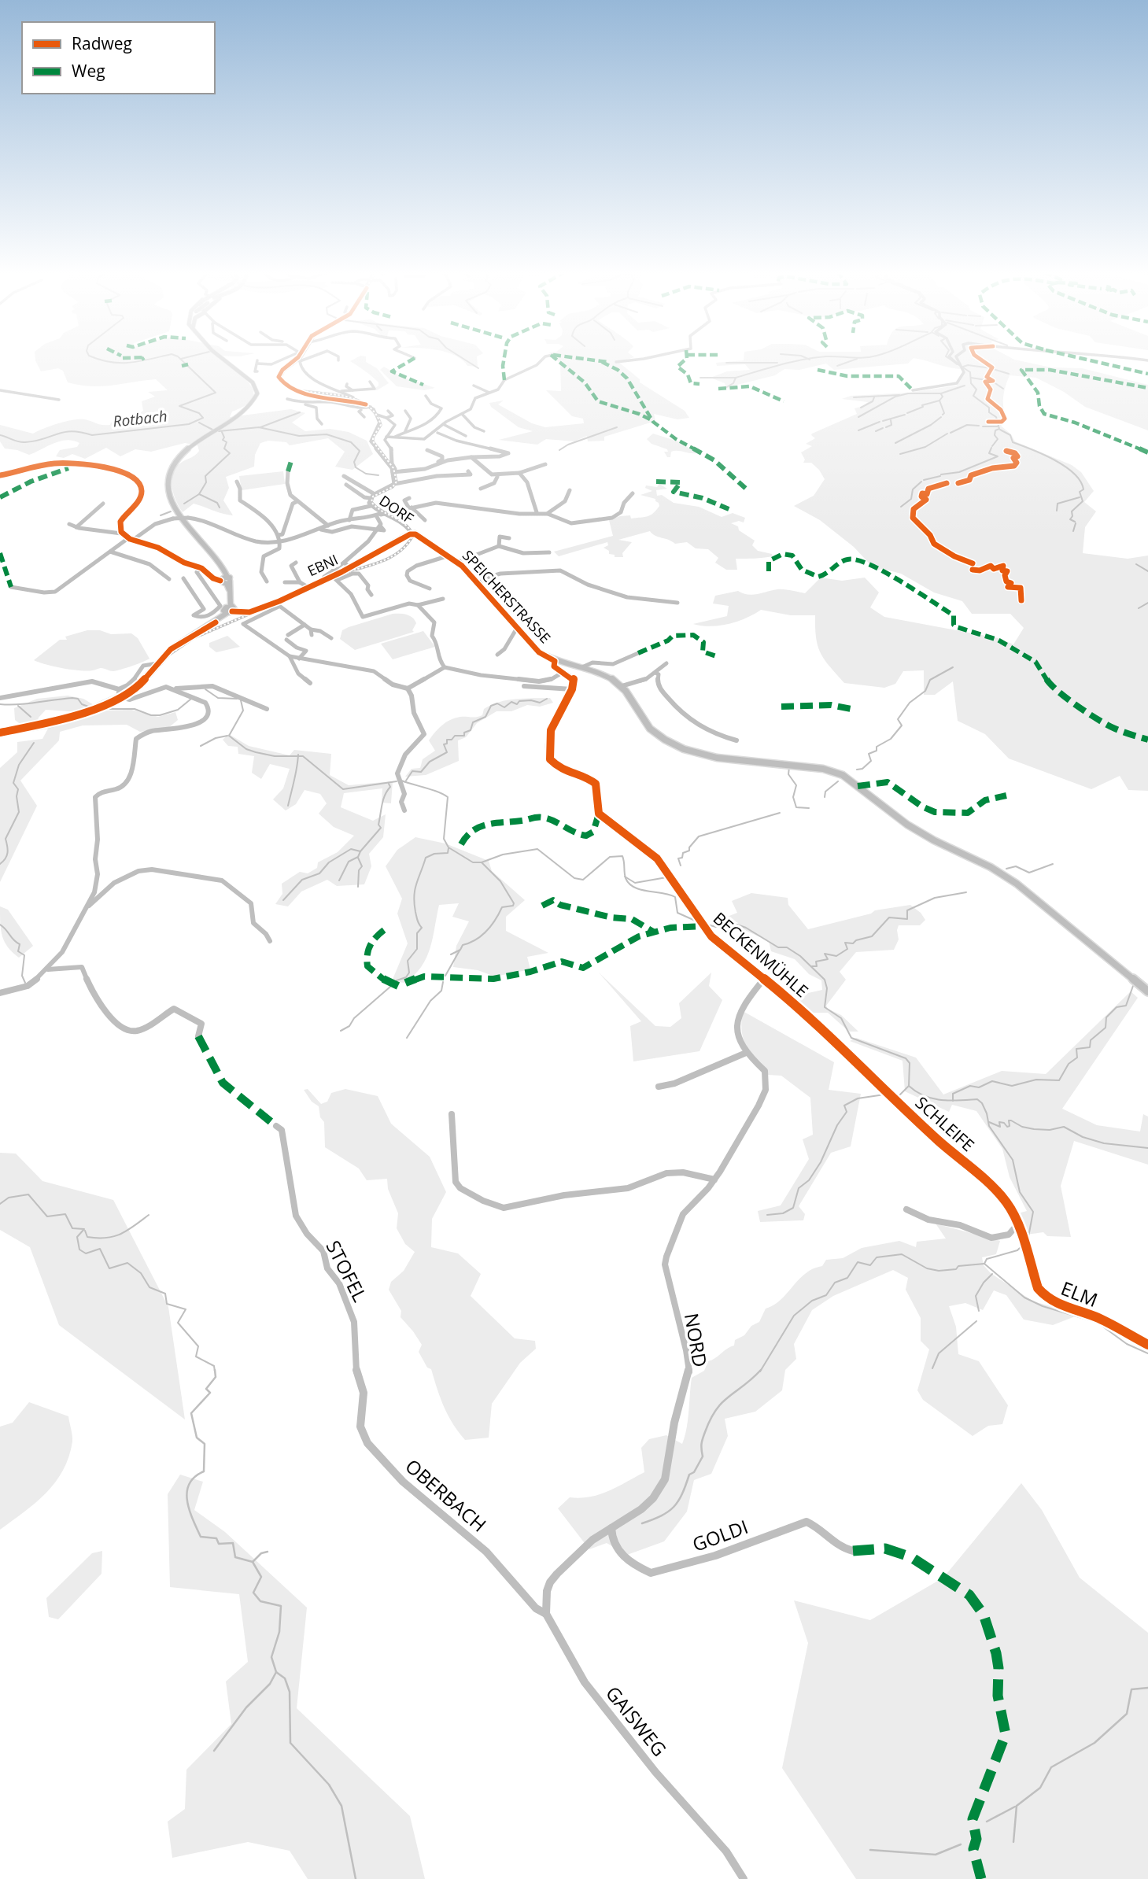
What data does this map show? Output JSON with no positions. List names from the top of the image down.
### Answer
{
  "streets": {
    "main road": ["EBNI", "SPEICHERSTRASSE"],
    "street": [
      "DORF",
      "BECKENMÜHLE",
      "SCHLEIFE",
      "STOFEL",
      "ELM",
      "NORD",
      "OBERBACH",
      "GOLDI",
      "GAISWEG"
    ]
  },
  "crossings": [
    ["DORF", "EBNI"],
    ["DORF", "SPEICHERSTRASSE"],
    ["EBNI", "SPEICHERSTRASSE"],
    ["BECKENMÜHLE", "SCHLEIFE"],
    ["BECKENMÜHLE", "NORD"],
    ["SCHLEIFE", "ELM"],
    ["STOFEL", "OBERBACH"],
    ["NORD", "GOLDI"],
    ["OBERBACH", "GAISWEG"]
  ],
  "water": ["Rotbach"],
  "legend": ["Radweg", "Weg"]
}
